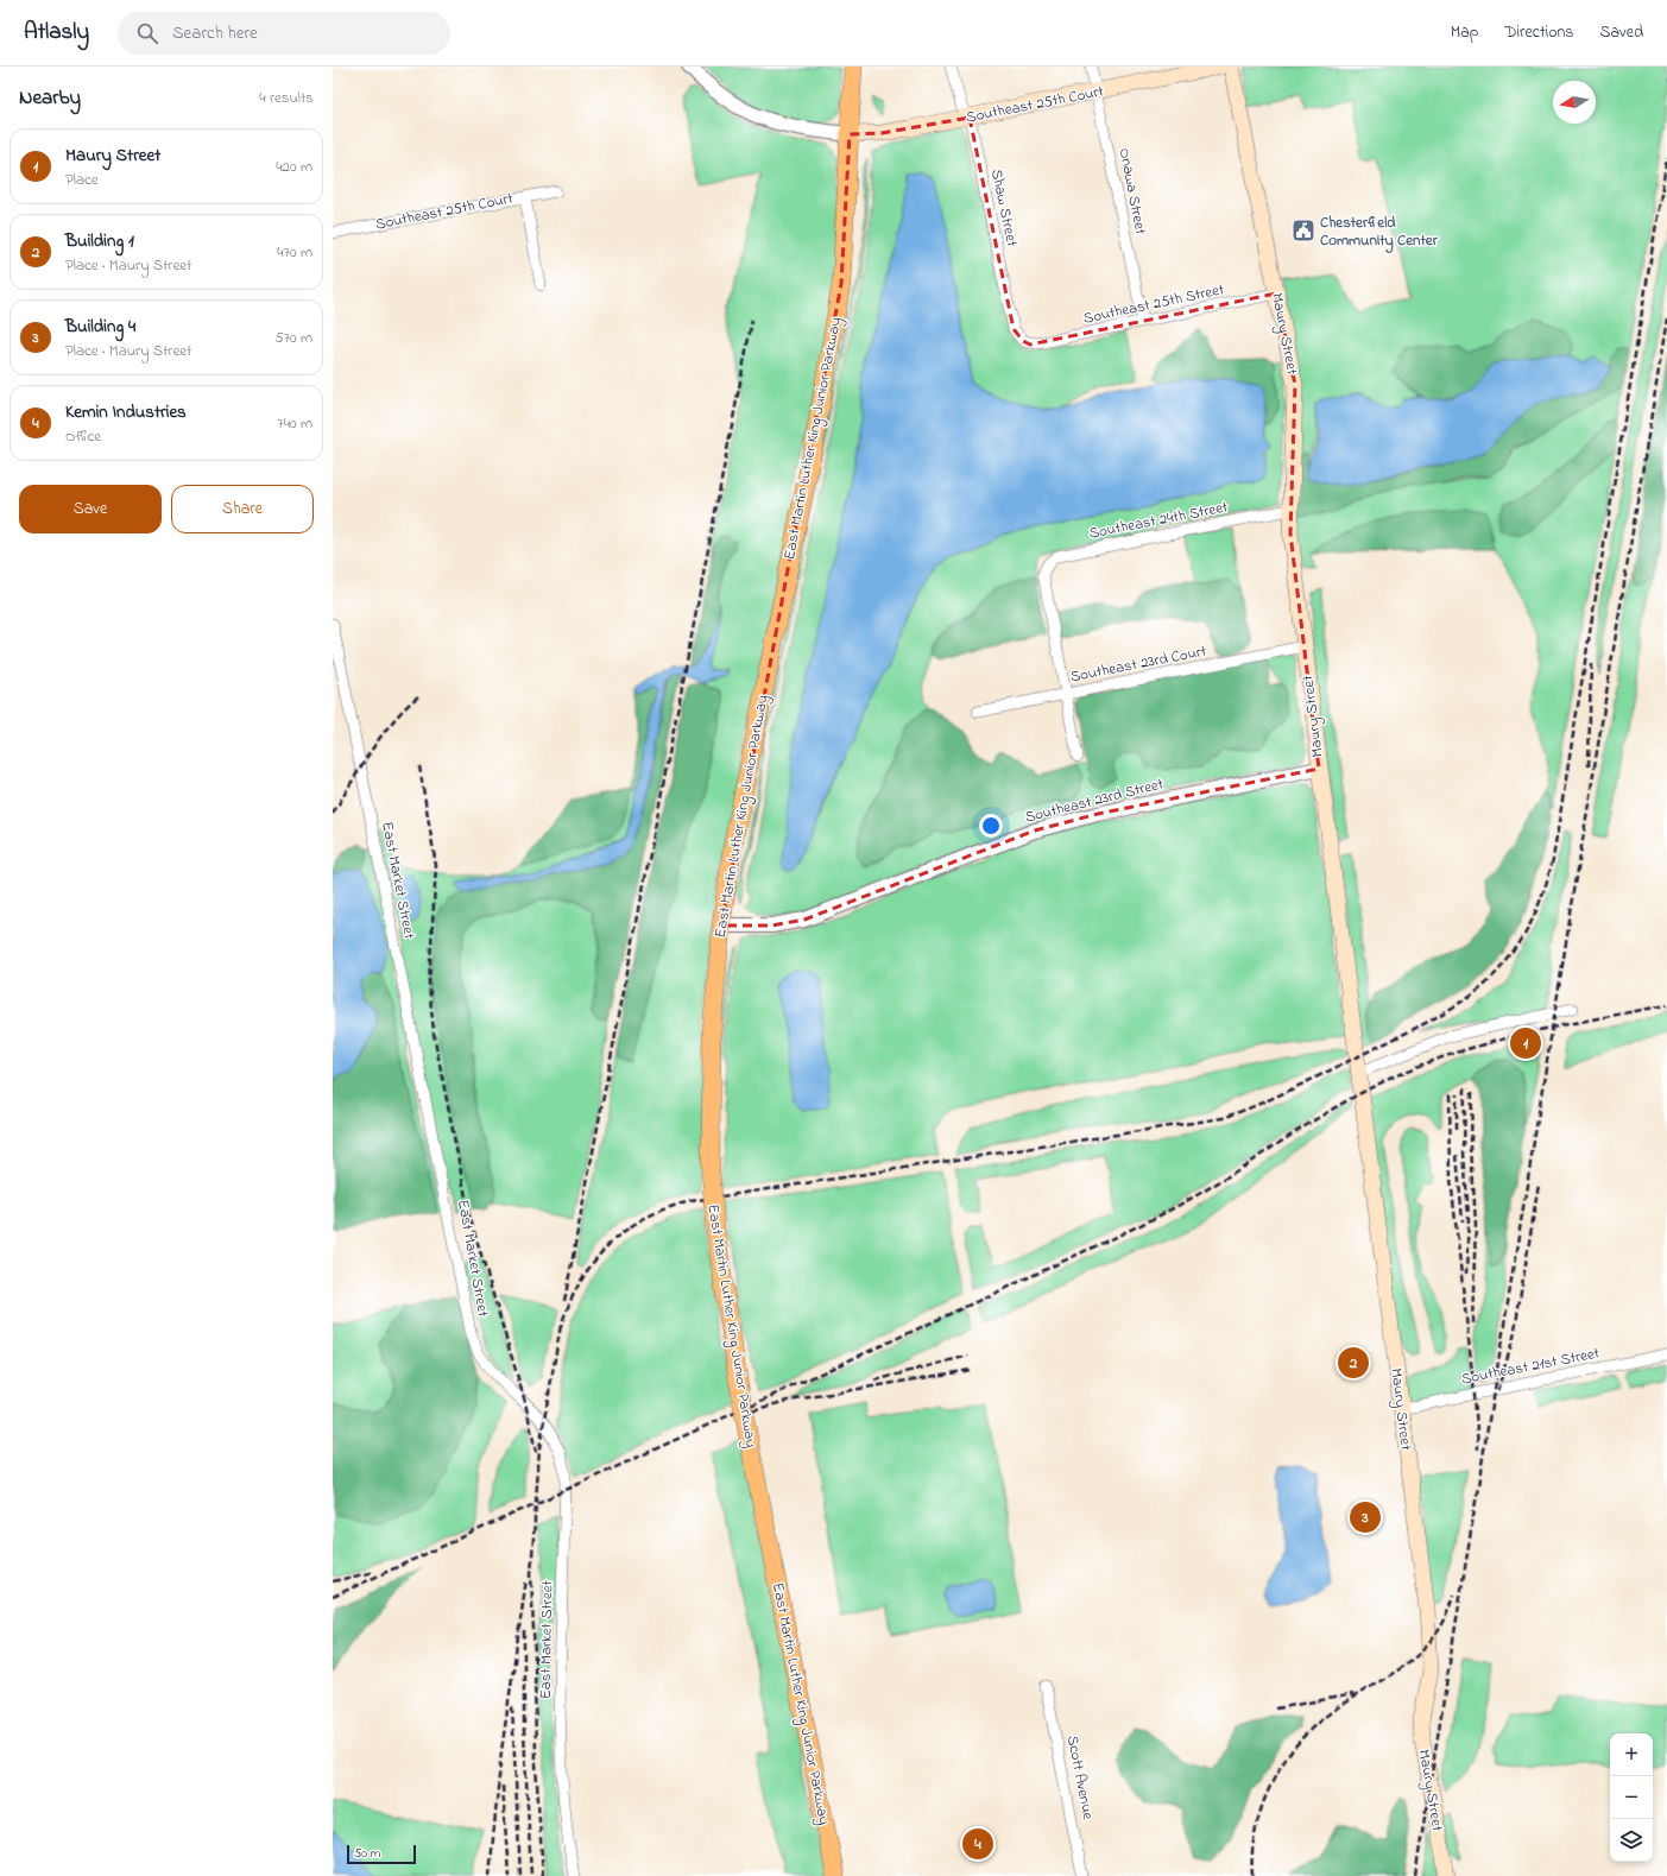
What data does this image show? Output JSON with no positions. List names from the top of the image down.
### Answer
{
  "streets": {
    "main road": ["Southeast 25th Court", "Maury Street", "East Martin Luther King Junior Parkway"],
    "street": [
      "Onawa Street",
      "Shaw Street",
      "Southeast 25th Street",
      "Southeast 24th Street",
      "Southeast 23rd Court",
      "Southeast 23rd Street",
      "East Market Street",
      "Southeast 21st Street",
      "Scott Avenue"
    ]
  },
  "crossings": [
    ["Southeast 25th Court", "Onawa Street"],
    ["Southeast 25th Court", "Shaw Street"],
    ["Southeast 25th Court", "East Martin Luther King Junior Parkway"],
    ["Onawa Street", "Southeast 25th Street"],
    ["Shaw Street", "Southeast 25th Street"],
    ["Southeast 25th Street", "Maury Street"],
    ["Maury Street", "Southeast 24th Street"],
    ["Maury Street", "Southeast 23rd Court"],
    ["Maury Street", "Southeast 23rd Street"],
    ["Maury Street", "Southeast 21st Street"],
    ["East Martin Luther King Junior Parkway", "Southeast 23rd Street"],
    ["Southeast 24th Street", "Southeast 23rd Court"]
  ],
  "places": {
    "public building": ["Chesterfield Community Center"]
  },
  "scale_bar": "50 m",
  "north": "left",
  "page": {
    "header": "Atlasly",
    "search": "Search here",
    "nav": ["Map", "Directions", "Saved"],
    "heading": ["Nearby", "4 results"],
    "list": [
      {
        "mark": "1",
        "name": "Maury Street",
        "note": "Place",
        "value": "420 m"
      },
      {
        "mark": "2",
        "name": "Building 1",
        "note": "Place · Maury Street",
        "value": "470 m"
      },
      {
        "mark": "3",
        "name": "Building 4",
        "note": "Place · Maury Street",
        "value": "570 m"
      },
      {
        "mark": "4",
        "name": "Kemin Industries",
        "note": "Office",
        "value": "740 m"
      }
    ],
    "buttons": ["Save", "Share"],
    "pins": [
      "1",
      "2",
      "3",
      "4"
    ],
    "map_buttons": ["+", "−"],
    "scale": "50 m"
  }
}
